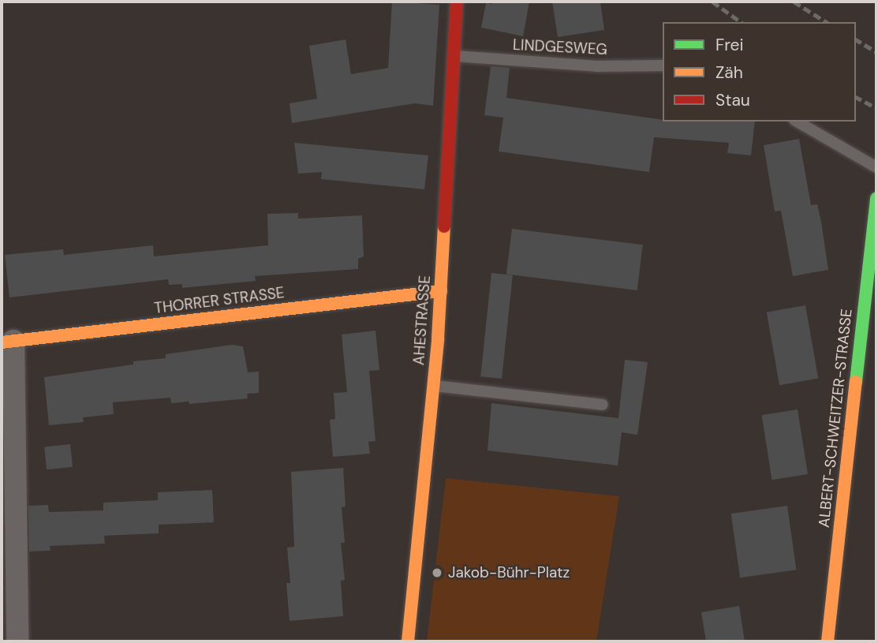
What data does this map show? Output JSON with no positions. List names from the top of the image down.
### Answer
{
  "streets": {
    "street": ["THORRER STRASSE", "AHESTRASSE", "ALBERT-SCHWEITZER-STRASSE"],
    "lane": ["LINDGESWEG"]
  },
  "crossings": [
    ["LINDGESWEG", "AHESTRASSE"],
    ["THORRER STRASSE", "AHESTRASSE"]
  ],
  "places": ["Jakob-Bühr-Platz"],
  "legend": ["Frei", "Zäh", "Stau"]
}
